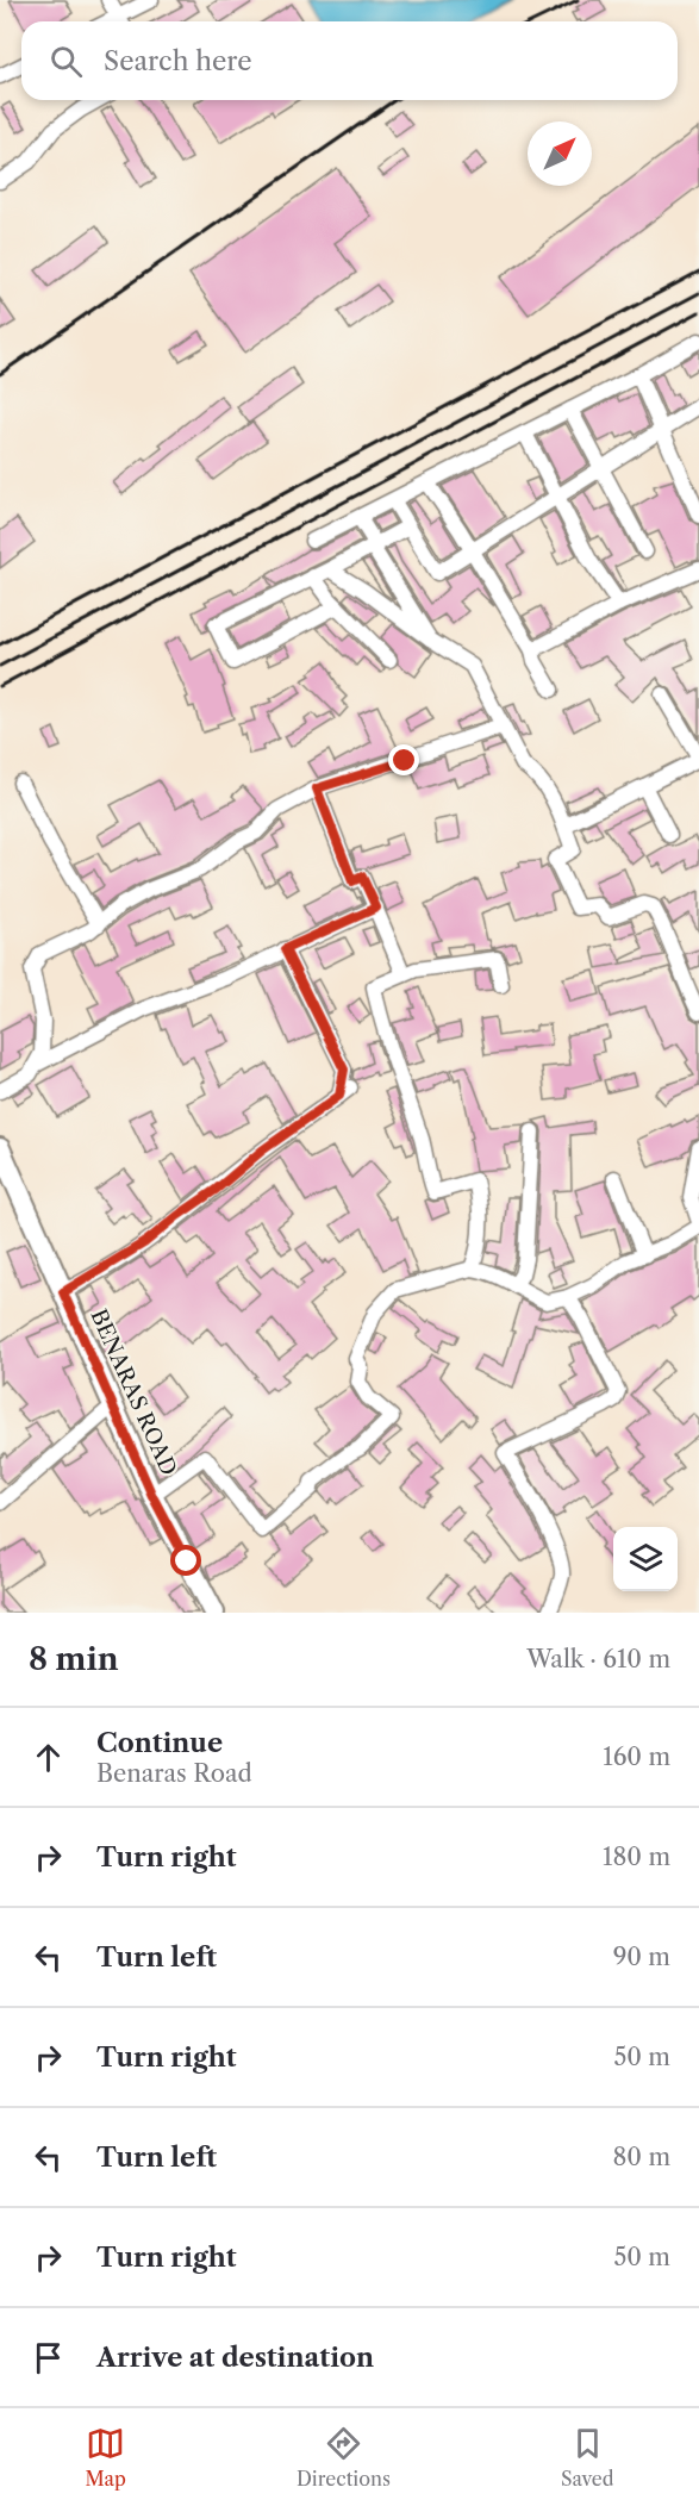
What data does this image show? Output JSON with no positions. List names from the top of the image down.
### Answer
{
  "streets": {
    "main road": ["BENARAS ROAD"]
  },
  "north": "top right",
  "page": {
    "search": "Search here",
    "heading": ["8 min", "Walk · 610 m"],
    "list": [
      ["Continue", "Benaras Road", "160 m"],
      ["Turn right", "180 m"],
      ["Turn left", "90 m"],
      ["Turn right", "50 m"],
      ["Turn left", "80 m"],
      ["Turn right", "50 m"],
      "Arrive at destination"
    ],
    "nav": ["Map", "Directions", "Saved"]
  }
}
